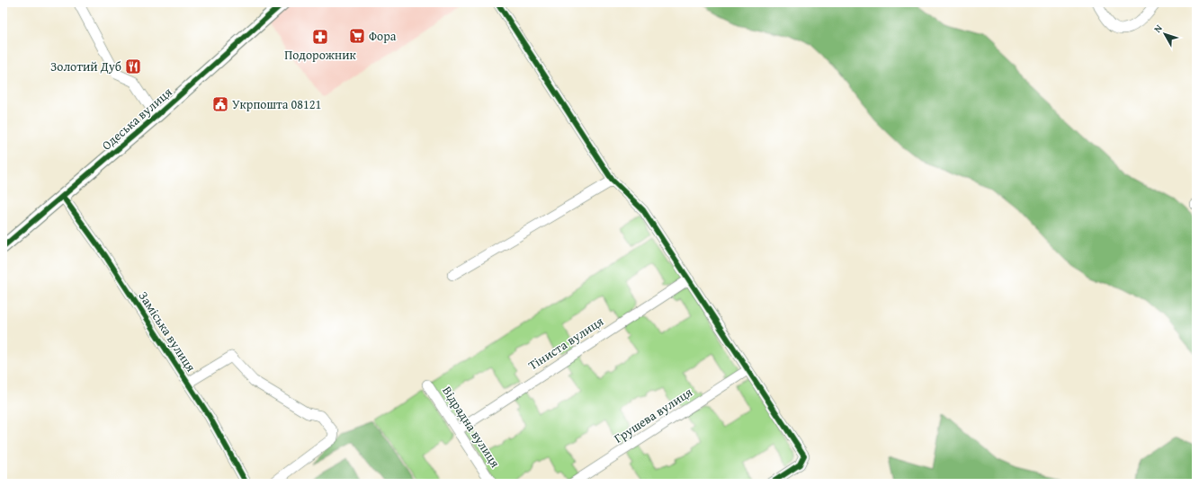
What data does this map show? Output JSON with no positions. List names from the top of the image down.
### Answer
{
  "streets": {
    "street": [
      "Одеська вулиця",
      "Заміська вулиця",
      "Тіниста вулиця",
      "Грушева вулиця",
      "Відрадна вулиця"
    ]
  },
  "crossings": [
    ["Одеська вулиця", "Заміська вулиця"],
    ["Тіниста вулиця", "Відрадна вулиця"]
  ],
  "places": {
    "supermarket": ["Фора"],
    "pharmacy": ["Подорожник"],
    "restaurant": ["Золотий Дуб"],
    "public building": ["Укрпошта 08121"]
  },
  "north": "top left"
}
